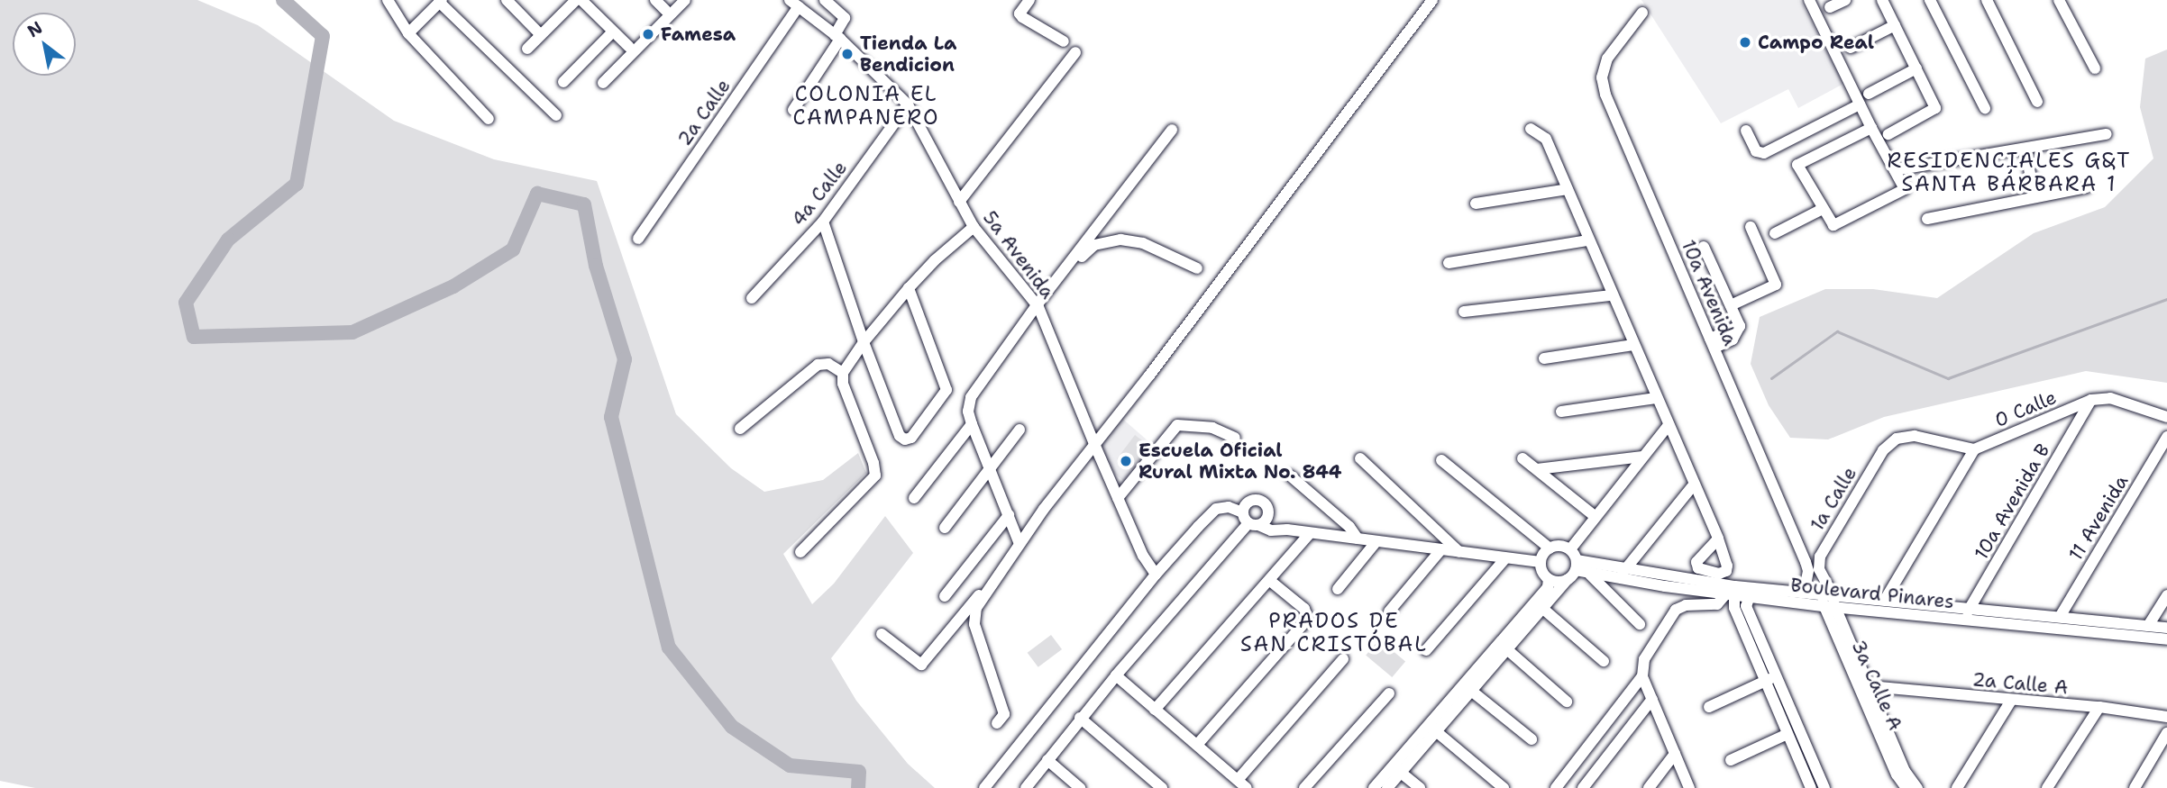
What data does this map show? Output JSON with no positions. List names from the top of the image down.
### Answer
{
  "streets": {
    "street": [
      "2a Calle",
      "4a Calle",
      "5a Avenida",
      "10a Avenida",
      "0 Calle",
      "1a Calle",
      "10a Avenida B",
      "11 Avenida",
      "Boulevard Pinares",
      "2a Calle A",
      "3a Calle A"
    ]
  },
  "crossings": [
    ["2a Calle", "5a Avenida"],
    ["4a Calle", "5a Avenida"],
    ["10a Avenida", "Boulevard Pinares"],
    ["0 Calle", "1a Calle"],
    ["0 Calle", "10a Avenida B"],
    ["1a Calle", "Boulevard Pinares"],
    ["1a Calle", "3a Calle A"],
    ["10a Avenida B", "Boulevard Pinares"],
    ["11 Avenida", "Boulevard Pinares"],
    ["Boulevard Pinares", "3a Calle A"],
    ["2a Calle A", "3a Calle A"]
  ],
  "districts": ["COLONIA EL CAMPANERO", "RESIDENCIALES G&T SANTA BÁRBARA 1", "PRADOS DE SAN CRISTÓBAL"],
  "places": [
    "Famesa",
    "Campo Real",
    "Tienda La Bendicion",
    "Escuela Oficial Rural Mixta No. 844"
  ],
  "north": "top left"
}
